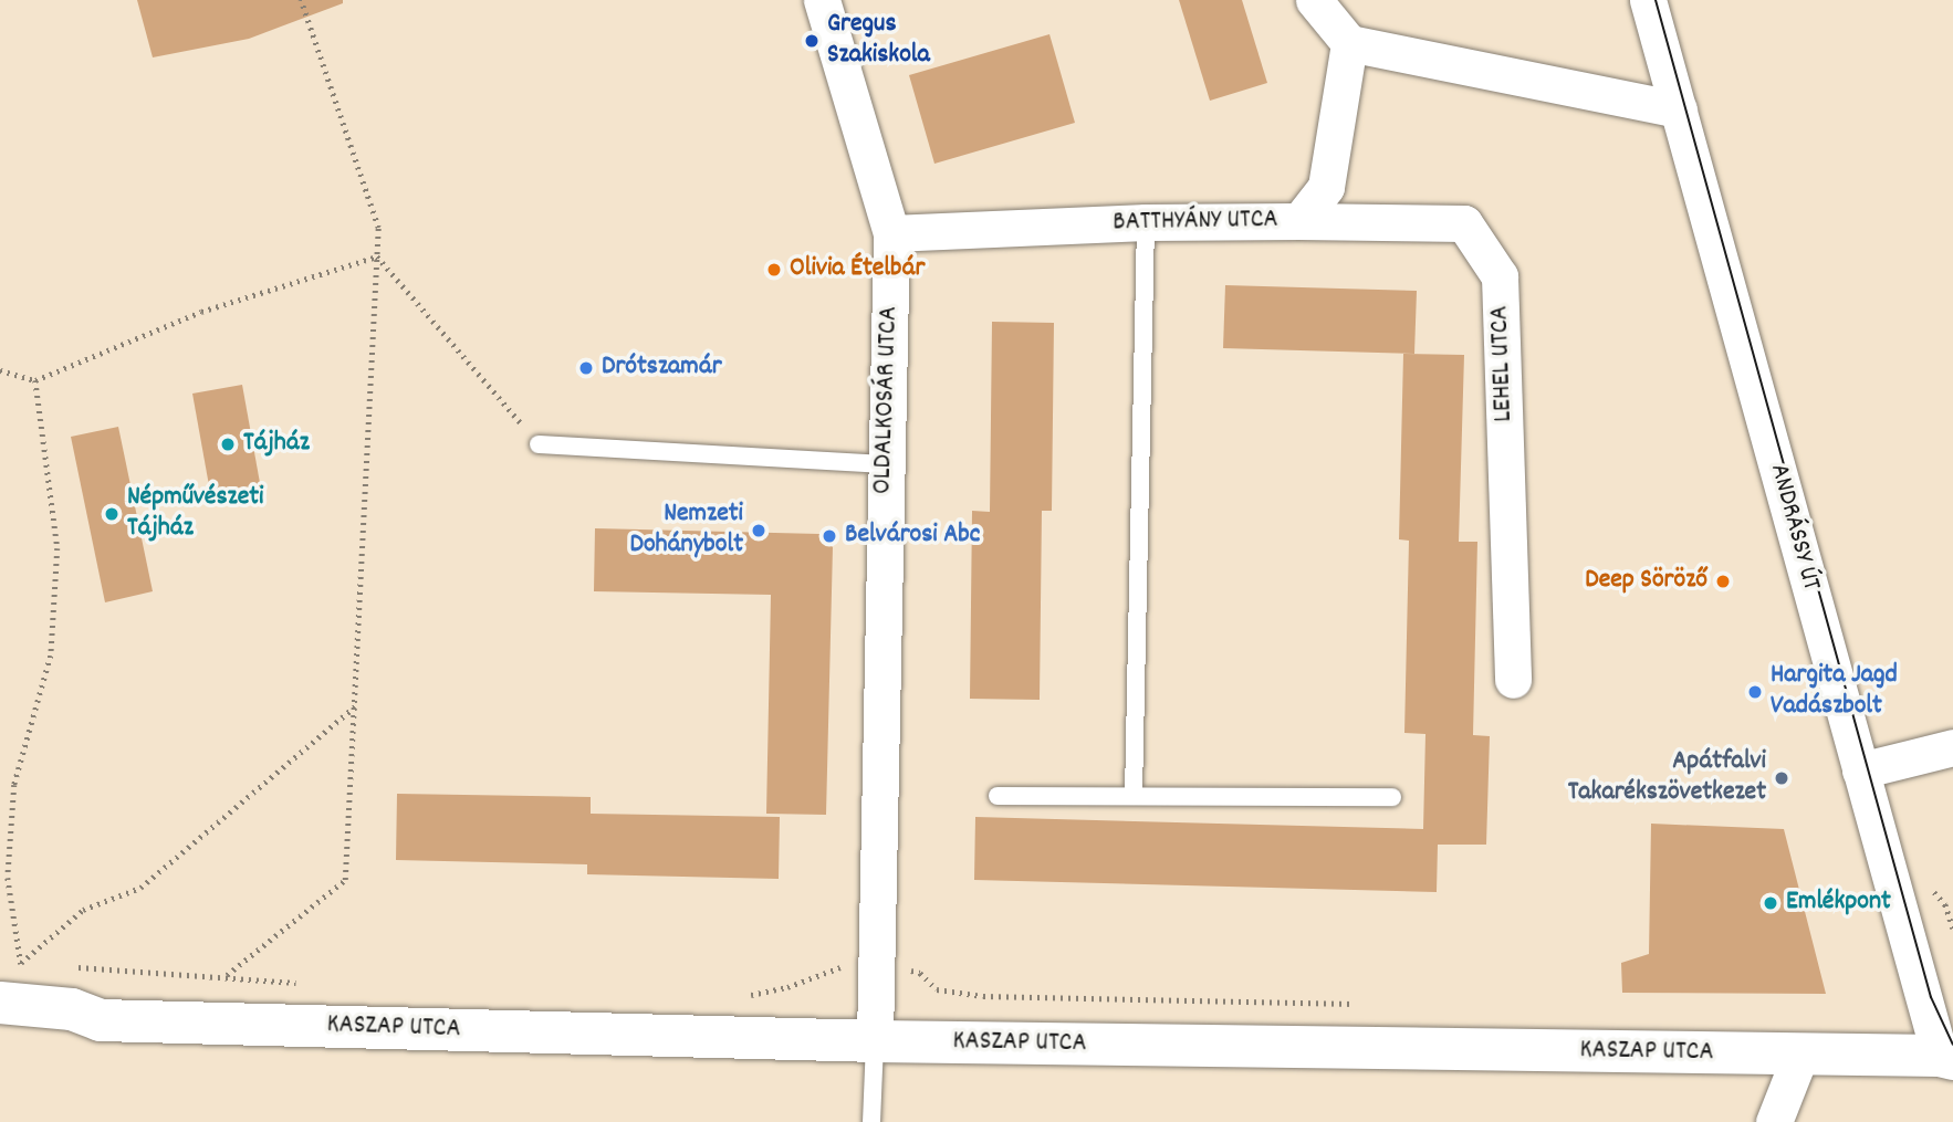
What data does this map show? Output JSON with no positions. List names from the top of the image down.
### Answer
{
  "streets": {
    "street": [
      "BATTHYÁNY UTCA",
      "LEHEL UTCA",
      "OLDALKOSÁR UTCA",
      "ANDRÁSSY ÚT",
      "KASZAP UTCA"
    ]
  },
  "crossings": [
    ["BATTHYÁNY UTCA", "LEHEL UTCA"],
    ["BATTHYÁNY UTCA", "OLDALKOSÁR UTCA"],
    ["OLDALKOSÁR UTCA", "KASZAP UTCA"],
    ["ANDRÁSSY ÚT", "KASZAP UTCA"]
  ],
  "places": [
    "Gregus Szakiskola",
    "Olivia Ételbár",
    "Drótszamár",
    "Tájház",
    "Népművészeti Tájház",
    "Nemzeti Dohánybolt",
    "Belvárosi Abc",
    "Deep Söröző",
    "Hargita Jagd Vadászbolt",
    "Apátfalvi Takarékszövetkezet",
    "Emlékpont"
  ]
}
